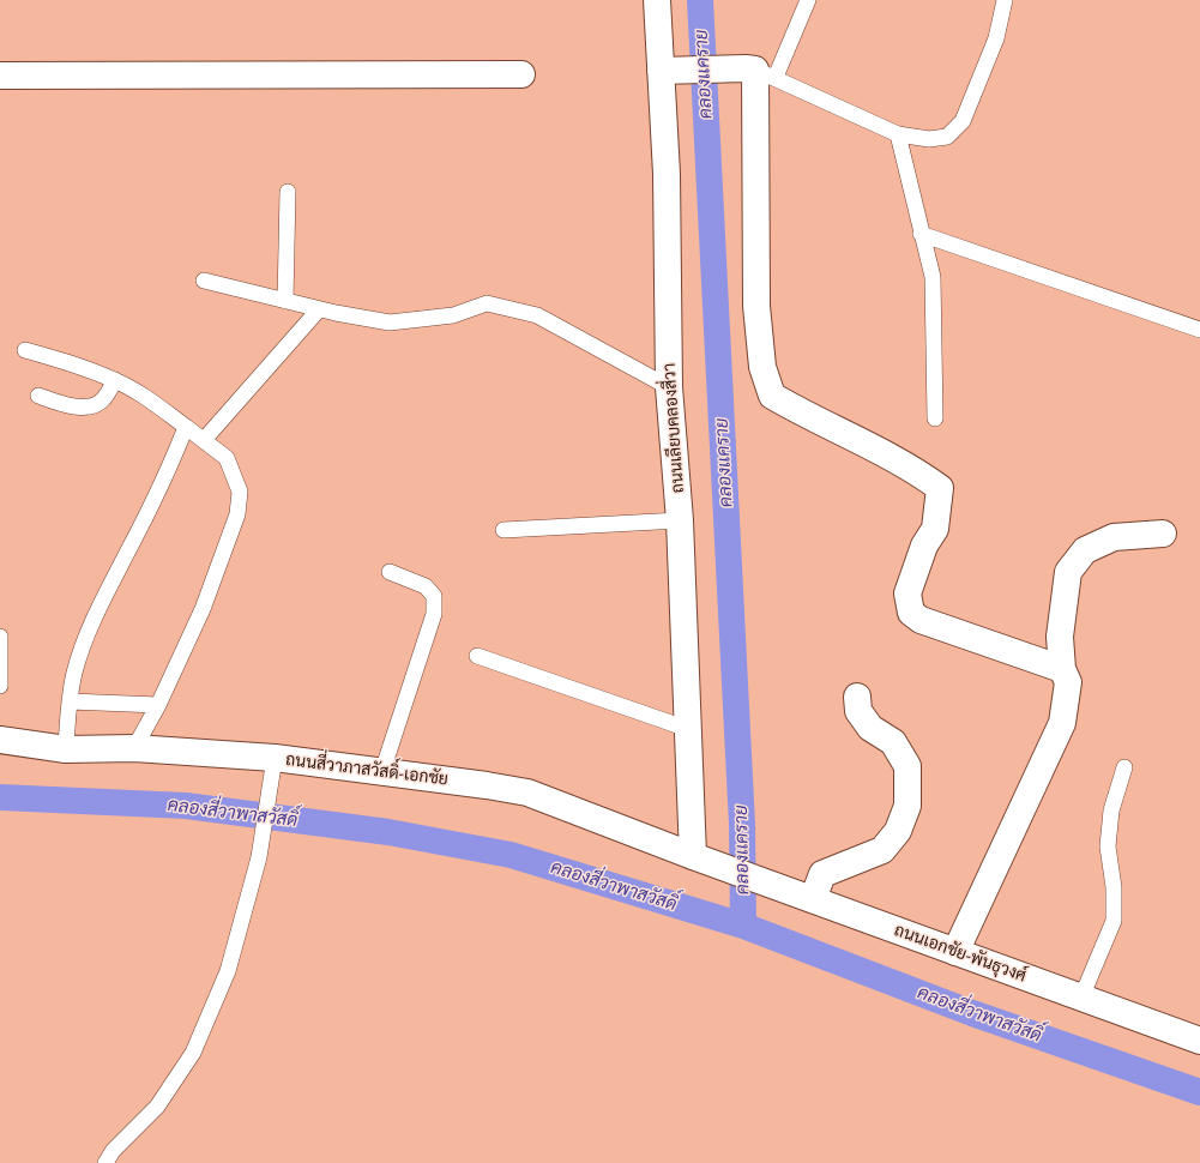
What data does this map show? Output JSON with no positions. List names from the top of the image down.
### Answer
{
  "streets": {
    "street": ["ถนนเลียบคลองสี่วา", "ถนนสี่วาภาสวัสดิ์-เอกชัย", "ถนนเอกชัย-พันธุวงศ์"]
  },
  "crossings": [
    ["ถนนเลียบคลองสี่วา", "ถนนสี่วาภาสวัสดิ์-เอกชัย"],
    ["ถนนสี่วาภาสวัสดิ์-เอกชัย", "ถนนเอกชัย-พันธุวงศ์"]
  ],
  "water": ["คลองเเคราย", "คลองสี่วาพาสวัสดิ์"]
}
